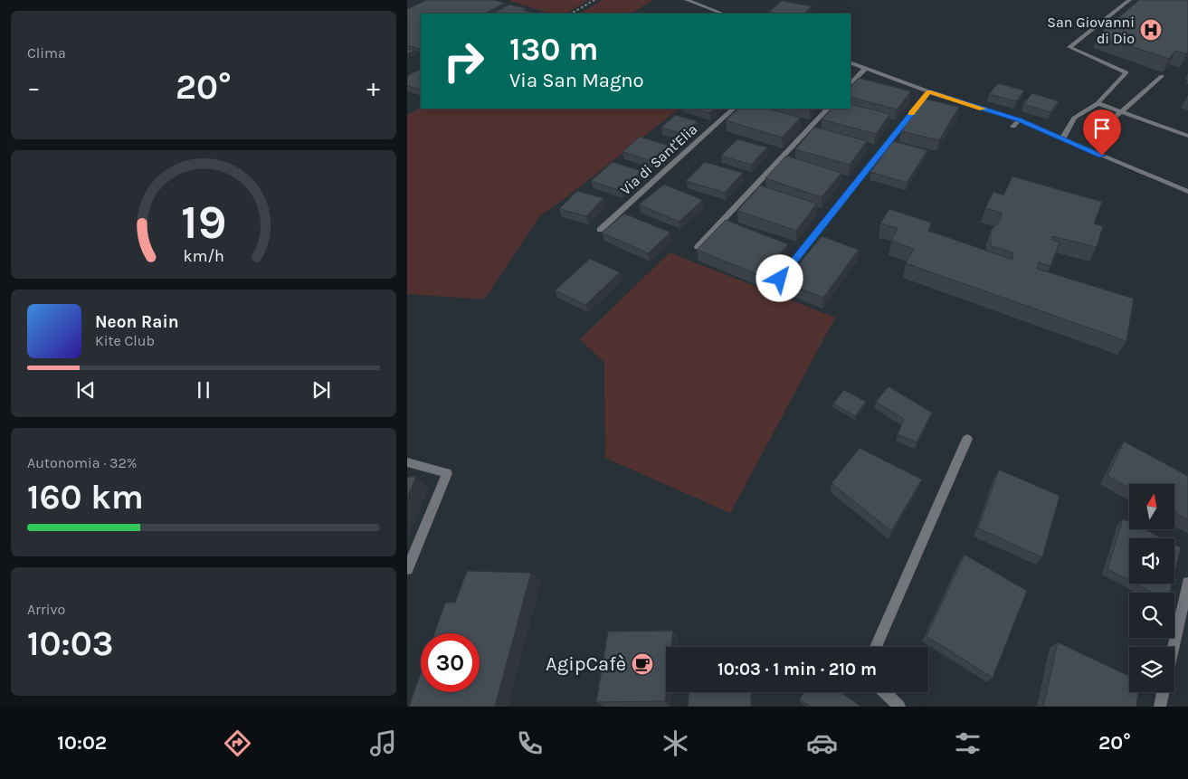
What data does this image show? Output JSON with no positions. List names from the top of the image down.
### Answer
{
  "streets": {
    "street": ["Via di Sant'Elia"]
  },
  "places": {
    "hospital": ["San Giovanni di Dio"],
    "cafe": ["AgipCafè"]
  },
  "north": "top",
  "page": {
    "tile": [
      "Clima",
      ["Autonomia · 32%", "160 km"],
      ["Arrivo", "10:03"]
    ],
    "turn": ["130 m", "Via San Magno"],
    "heat": ["−", "20°", "+"],
    "song": ["Neon Rain", "Kite Club"],
    "limit": "30",
    "trip": "10:03 · 1 min · 210 m",
    "tabs": ["10:02", "20°"],
    "gauge": ["19", "km/h"]
  }
}
